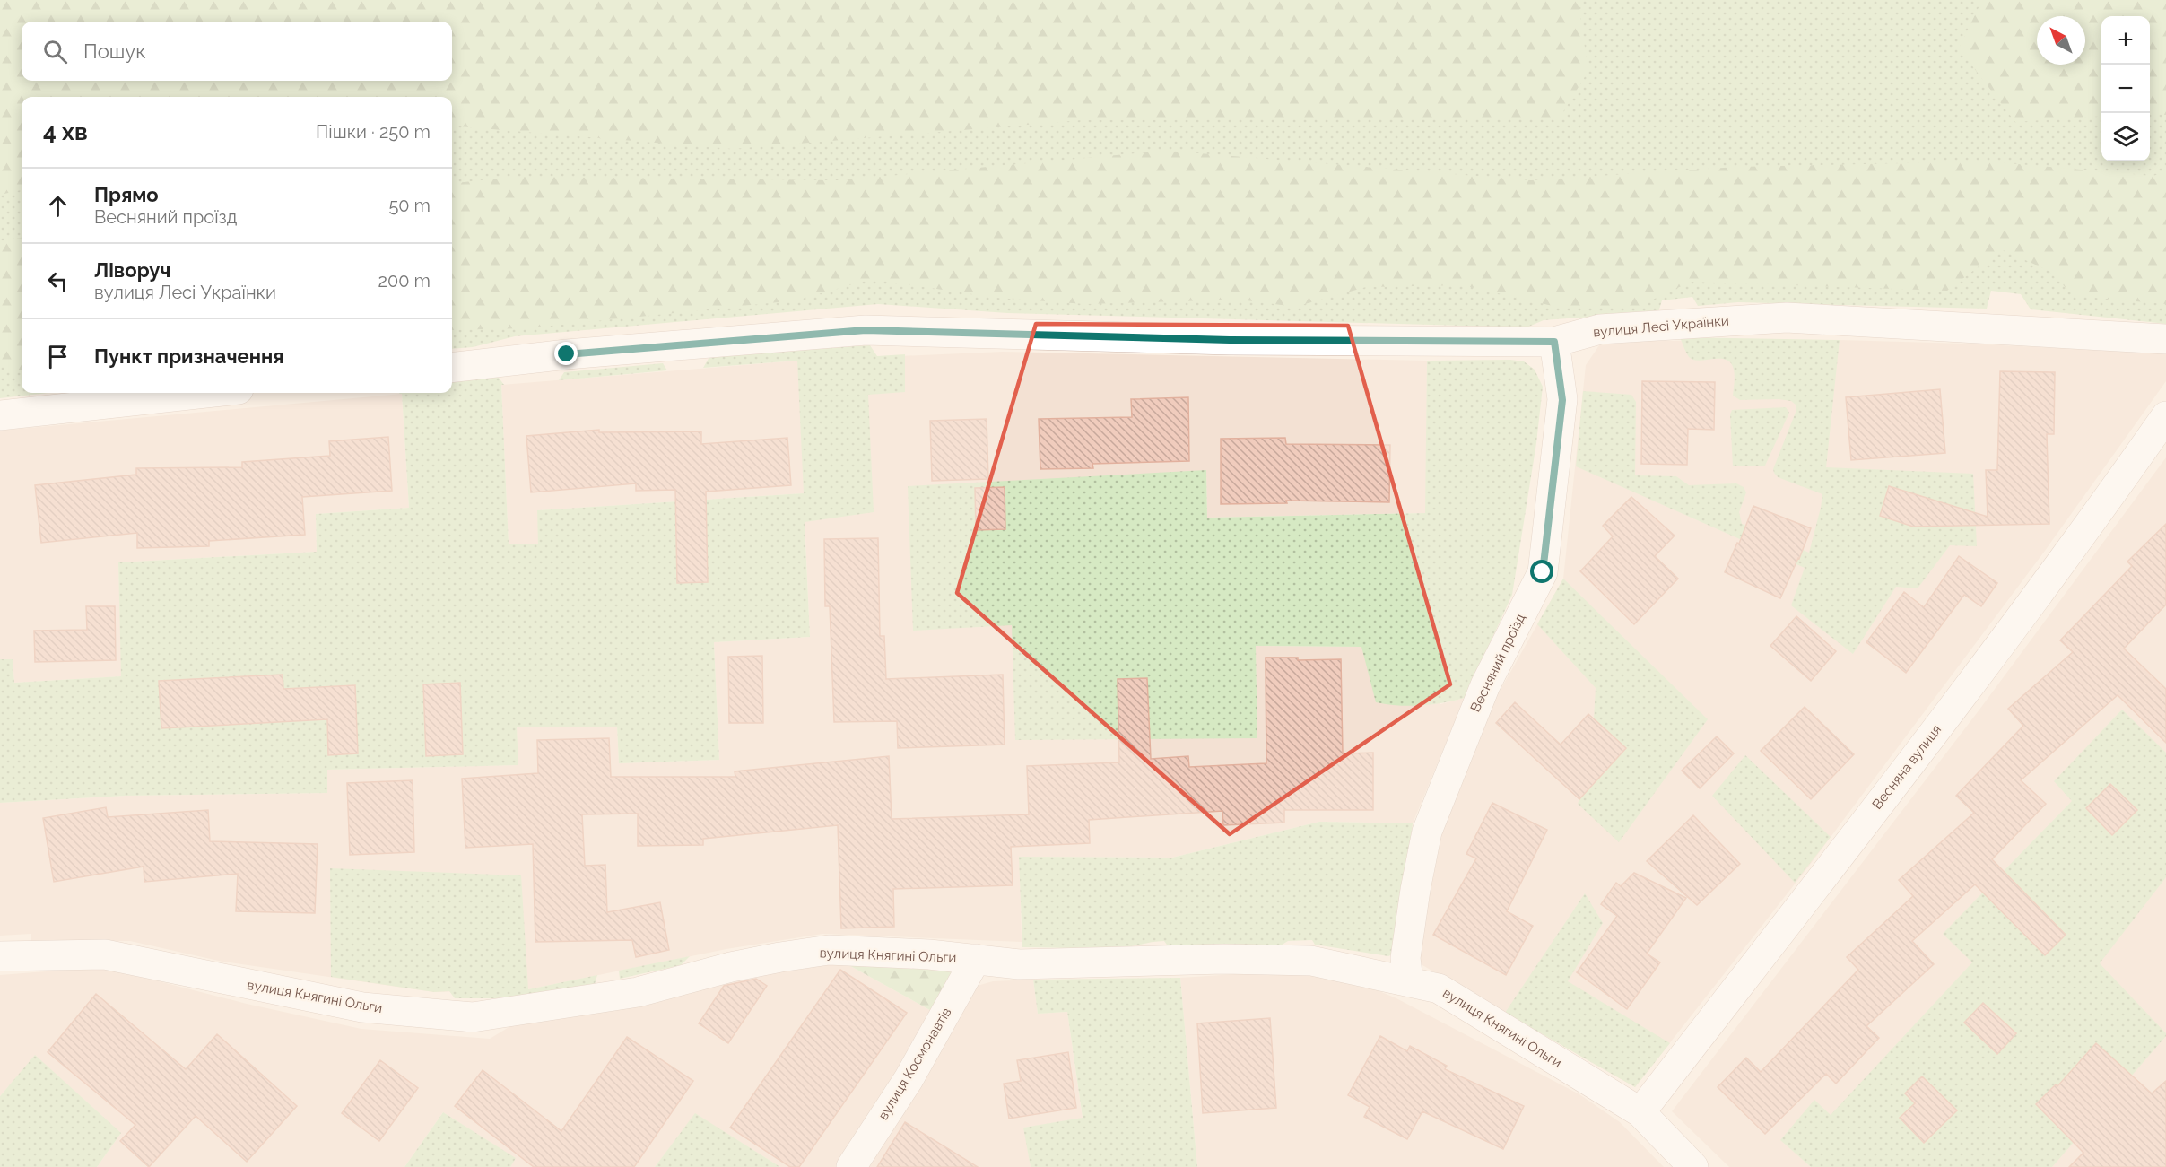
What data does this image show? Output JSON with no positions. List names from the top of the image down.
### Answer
{
  "streets": {
    "street": [
      "вулиця Лесі Українки",
      "Весняний проїзд",
      "Весняна вулиця",
      "вулиця Княгині Ольги",
      "вулиця Космонавтів"
    ]
  },
  "crossings": [
    ["вулиця Лесі Українки", "Весняний проїзд"],
    ["Весняний проїзд", "вулиця Княгині Ольги"],
    ["Весняна вулиця", "вулиця Княгині Ольги"],
    ["вулиця Княгині Ольги", "вулиця Космонавтів"]
  ],
  "north": "top left",
  "page": {
    "map_buttons": ["+", "−"],
    "search": "Пошук",
    "heading": ["4 хв", "Пішки · 250 m"],
    "list": [
      ["Прямо", "Весняний проїзд", "50 m"],
      ["Ліворуч", "вулиця Лесі Українки", "200 m"],
      "Пункт призначення"
    ]
  }
}
